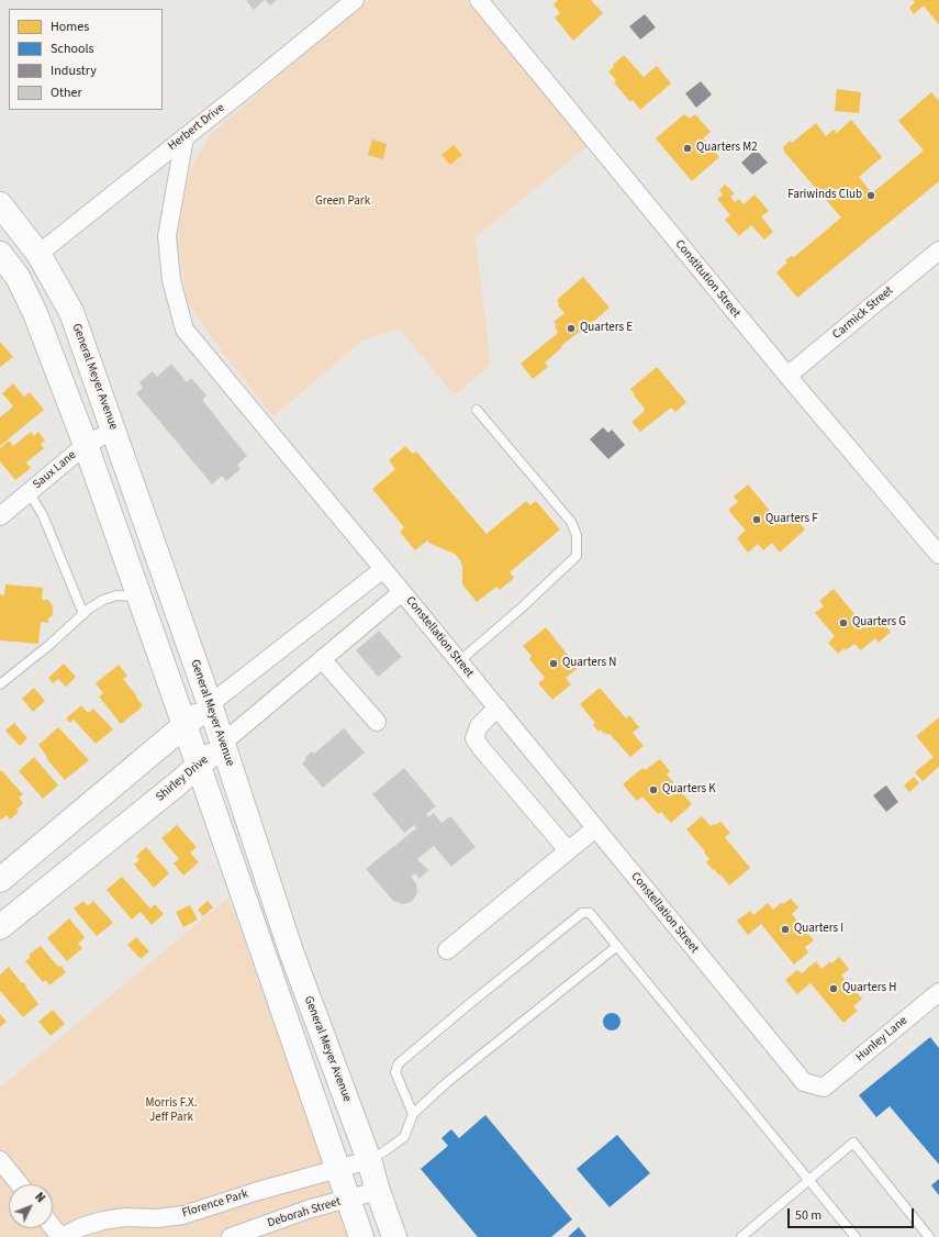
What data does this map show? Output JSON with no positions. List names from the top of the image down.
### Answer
{
  "streets": {
    "main road": ["General Meyer Avenue", "Shirley Drive"],
    "street": [
      "Herbert Drive",
      "Constitution Street",
      "Carmick Street",
      "Saux Lane",
      "Constellation Street",
      "Hunley Lane",
      "Florence Park",
      "Deborah Street"
    ]
  },
  "crossings": [
    ["Herbert Drive", "General Meyer Avenue"],
    ["Herbert Drive", "Constellation Street"],
    ["Constitution Street", "Carmick Street"],
    ["General Meyer Avenue", "Saux Lane"],
    ["General Meyer Avenue", "Shirley Drive"],
    ["General Meyer Avenue", "Florence Park"],
    ["General Meyer Avenue", "Deborah Street"],
    ["Constellation Street", "Shirley Drive"],
    ["Constellation Street", "Hunley Lane"]
  ],
  "parks": ["Green Park", "Morris F.X. Jeff Park"],
  "places": [
    "Quarters M2",
    "Fariwinds Club",
    "Quarters E",
    "Quarters F",
    "Quarters G",
    "Quarters N",
    "Quarters K",
    "Quarters I",
    "Quarters H"
  ],
  "legend": [
    "Homes",
    "Schools",
    "Industry",
    "Other"
  ],
  "scale_bar": "50 m",
  "north": "top right"
}
